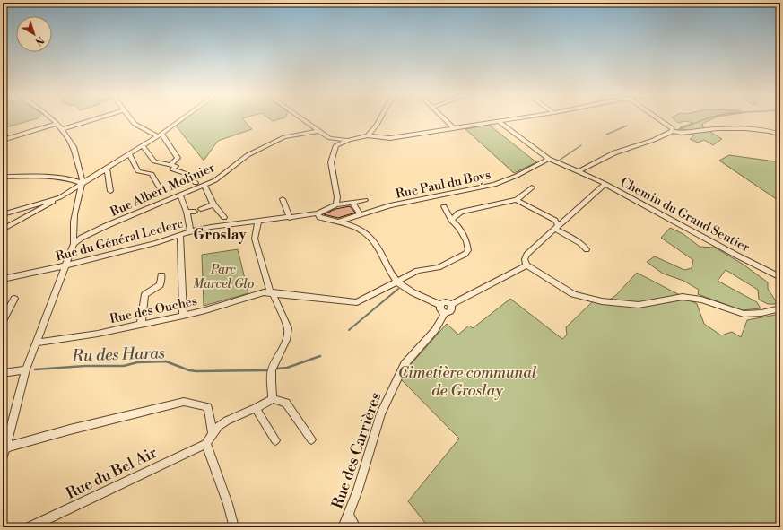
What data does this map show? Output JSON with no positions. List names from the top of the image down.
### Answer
{
  "streets": {
    "street": [
      "Rue Paul du Boys",
      "Rue Albert Molinier",
      "Chemin du Grand Sentier",
      "Rue du Général Leclerc",
      "Rue des Ouches",
      "Rue des Carrières",
      "Rue du Bel Air"
    ]
  },
  "crossings": [
    ["Rue Paul du Boys", "Chemin du Grand Sentier"]
  ],
  "districts": ["Groslay"],
  "water": ["Ru des Haras"],
  "parks": ["Parc Marcel Glo", "Cimetière communal de Groslay"],
  "north": "bottom right"
}
